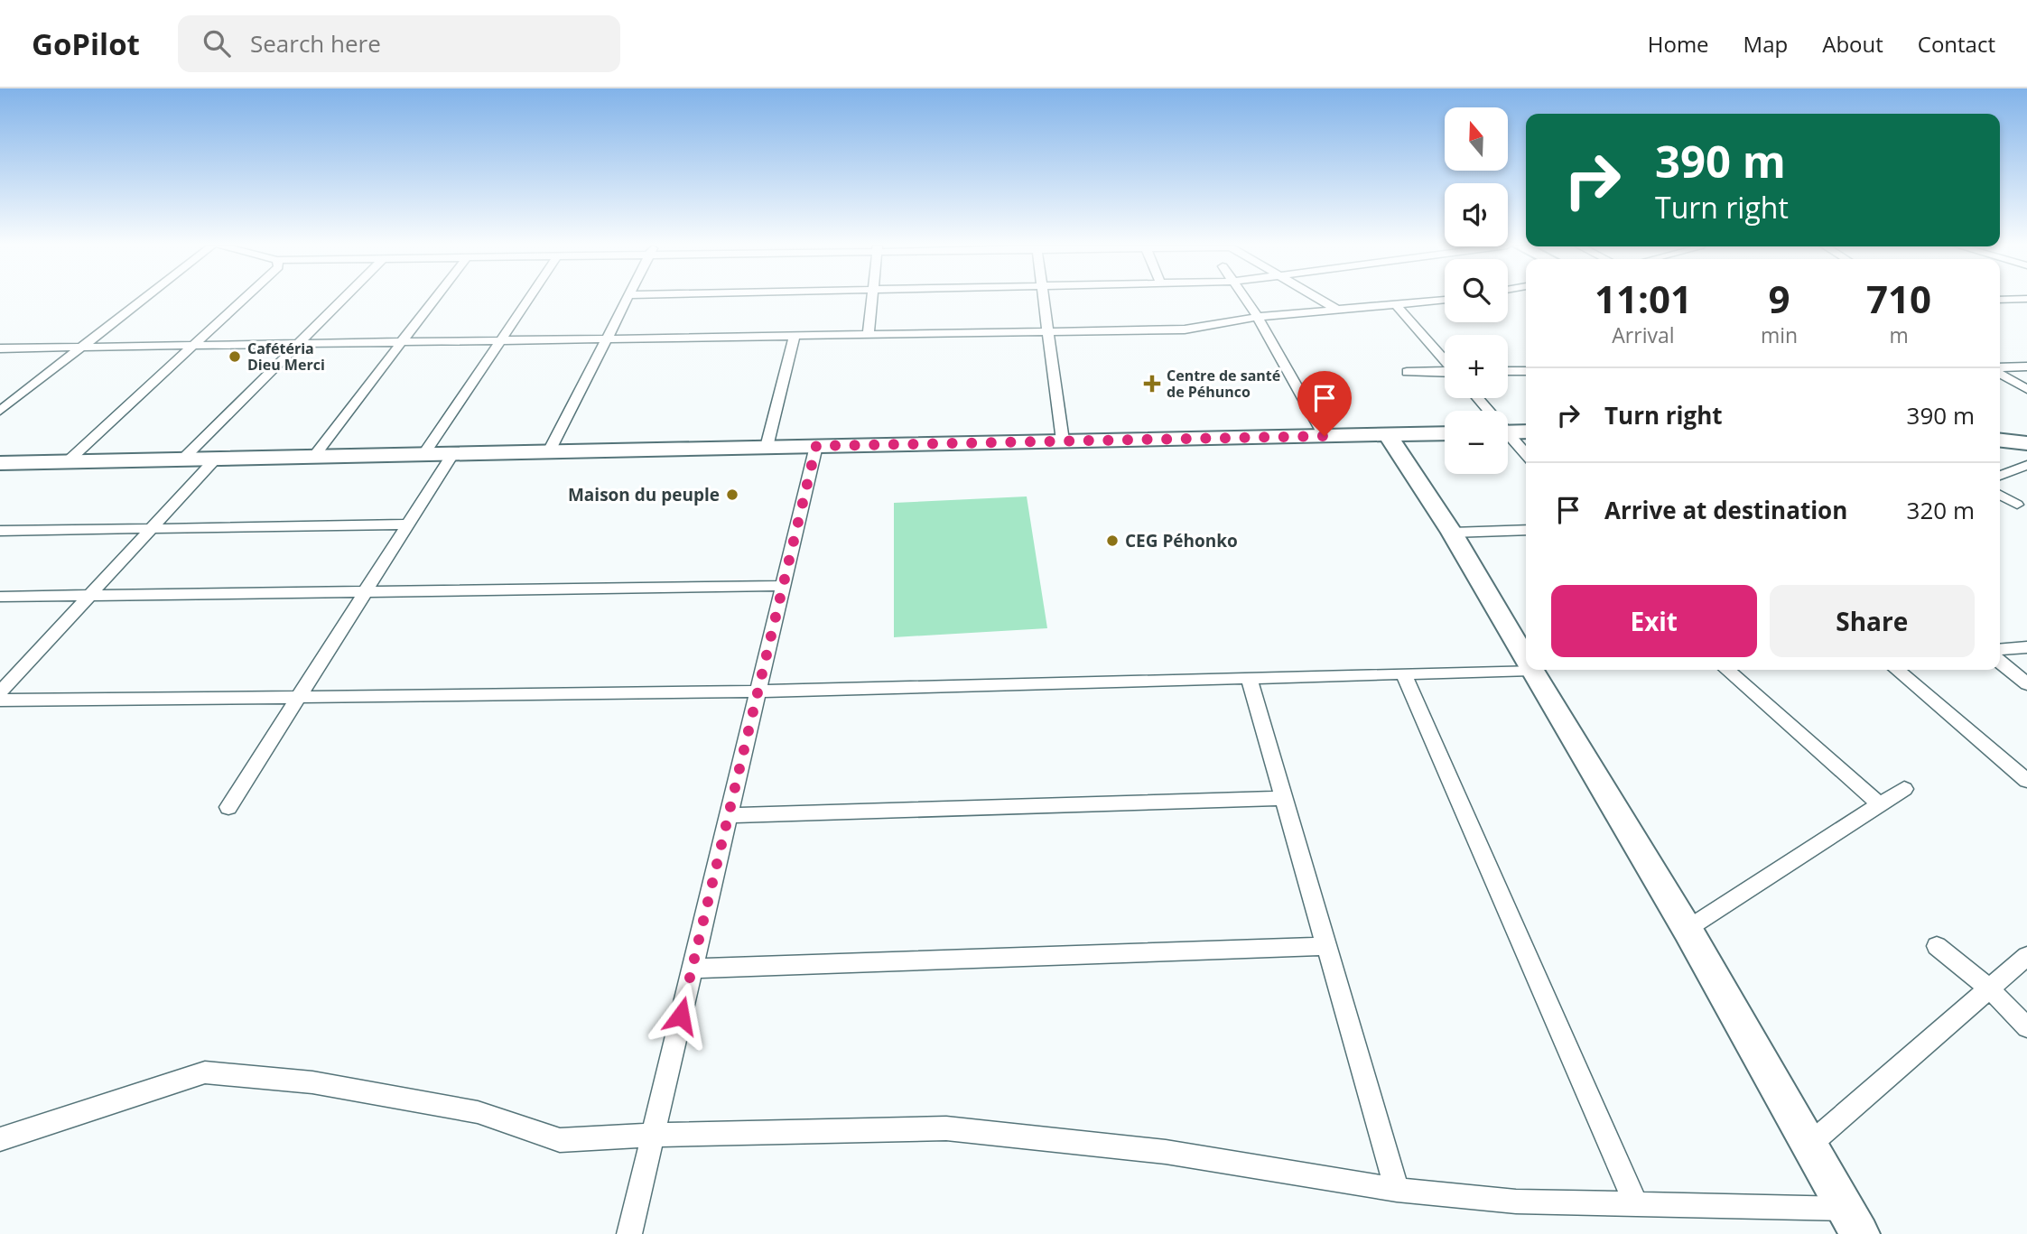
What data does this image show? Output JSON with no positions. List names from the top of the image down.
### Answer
{
  "places": {
    "other": ["Cafétéria Dieu Merci", "Maison du peuple", "CEG Péhonko"],
    "health": ["Centre de santé de Péhunco"]
  },
  "north": "top",
  "page": {
    "header": "GoPilot",
    "search": "Search here",
    "nav": [
      "Home",
      "Map",
      "About",
      "Contact"
    ],
    "map_buttons": ["+", "−"],
    "turn": ["390 m", "Turn right"],
    "eta": [
      "11:01",
      "Arrival",
      "9",
      "min",
      "710",
      "m"
    ],
    "list": [
      {
        "name": "Turn right",
        "value": "390 m"
      },
      {
        "name": "Arrive at destination",
        "value": "320 m"
      }
    ],
    "buttons": ["Exit", "Share"]
  }
}
